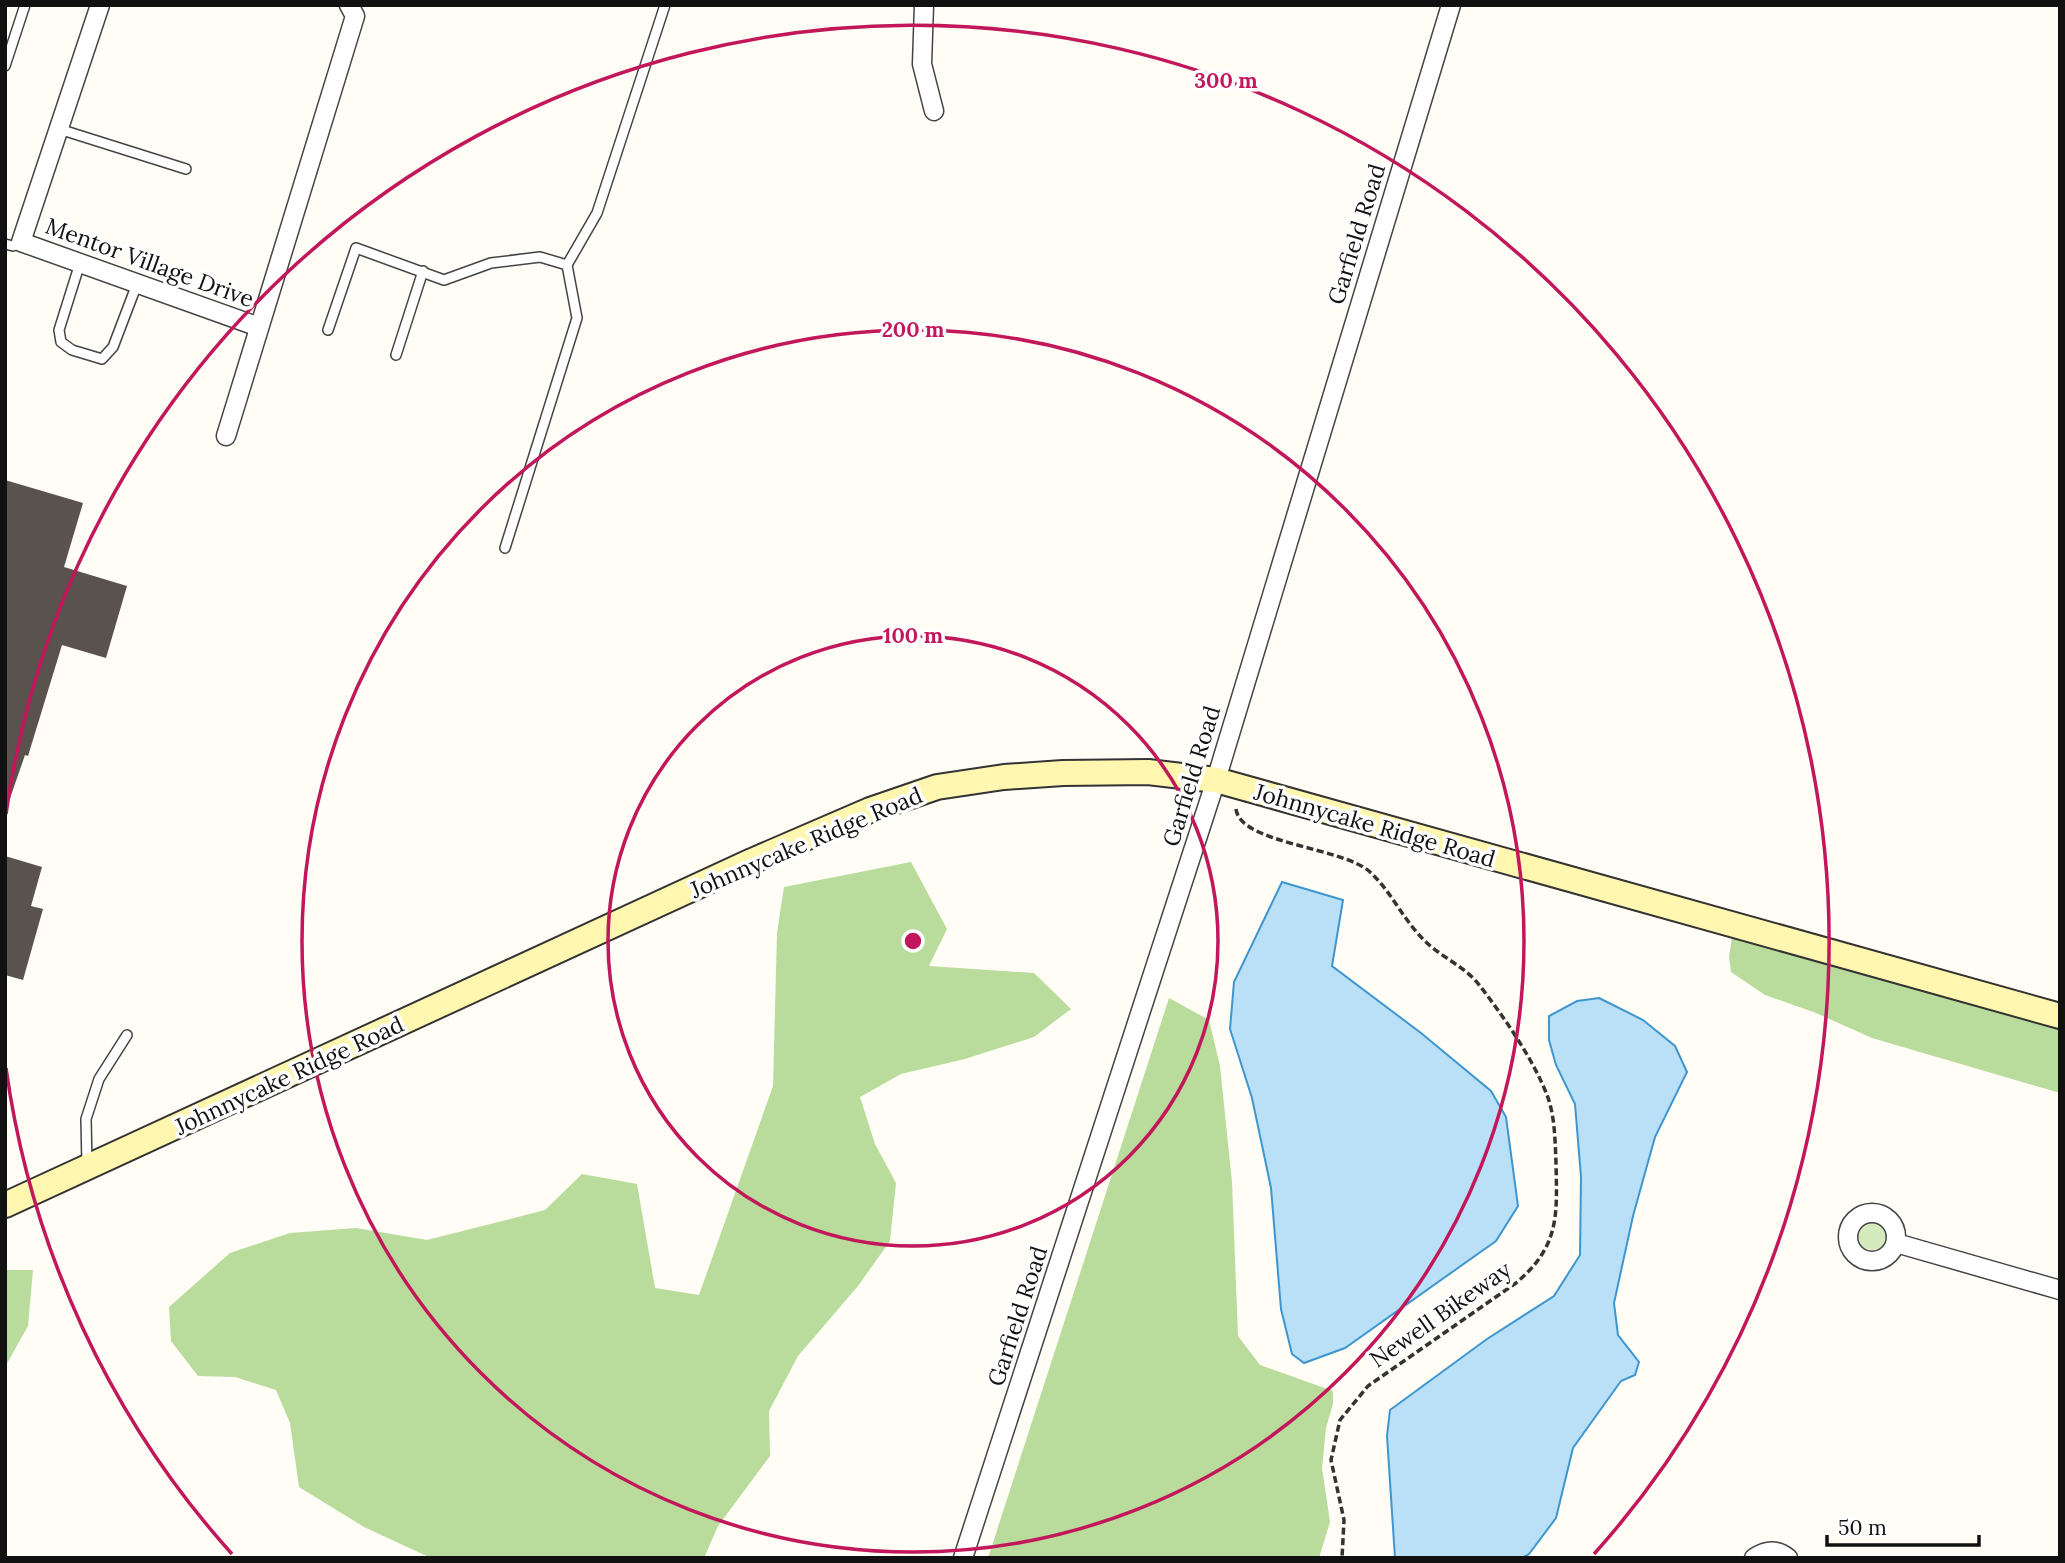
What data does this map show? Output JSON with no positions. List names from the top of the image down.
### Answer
{
  "streets": {
    "main road": ["Johnnycake Ridge Road"],
    "street": ["Garfield Road", "Mentor Village Drive"],
    "path": ["Newell Bikeway"]
  },
  "crossings": [
    ["Garfield Road", "Johnnycake Ridge Road"],
    ["Johnnycake Ridge Road", "Newell Bikeway"]
  ],
  "scale_bar": "50 m",
  "rings": ["300 m", "200 m", "100 m"]
}
